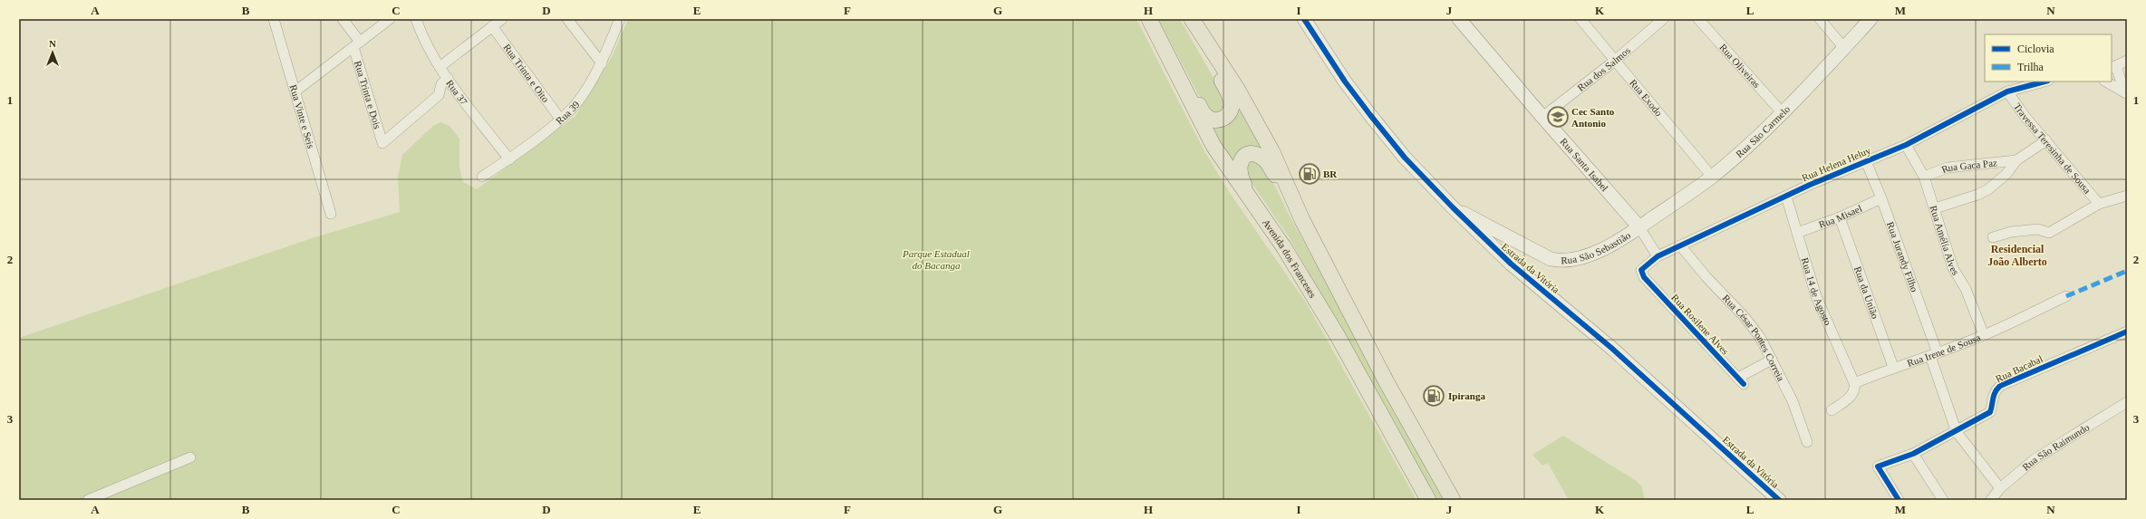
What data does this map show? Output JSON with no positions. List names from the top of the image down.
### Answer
{
  "streets": {
    "main road": ["Avenida dos Franceses"],
    "street": [
      "Rua Oliveiras",
      "Rua dos Salmos",
      "Rua Trinta e Oito",
      "Rua 37",
      "Rua Trinta e Dois",
      "Rua Exodo",
      "Rua 39",
      "Rua Vinte e Seis",
      "Rua São Carmelo",
      "Travessa Teresinha de Sousa",
      "Rua Helena Heluy",
      "Rua Santa Isabel",
      "Rua Gaca Paz",
      "Rua Misael",
      "Rua Amélia Alves",
      "Rua São Sebastião",
      "Rua Jurandy Filho",
      "Estrada da Vitória",
      "Rua 14 de Agosto",
      "Rua da União",
      "Rua Rosilene Alves",
      "Rua César Pontes Correia",
      "Rua Irene de Sousa",
      "Rua Bacabal",
      "Rua São Raimundo"
    ]
  },
  "crossings": [
    ["Rua Oliveiras", "Rua São Carmelo"],
    ["Rua dos Salmos", "Rua Exodo"],
    ["Rua dos Salmos", "Rua Santa Isabel"],
    ["Rua Trinta e Oito", "Rua 39"],
    ["Rua 37", "Rua Trinta e Dois"],
    ["Rua 37", "Rua 39"],
    ["Rua Exodo", "Rua São Carmelo"],
    ["Rua São Carmelo", "Rua Santa Isabel"],
    ["Rua São Carmelo", "Rua São Sebastião"],
    ["Travessa Teresinha de Sousa", "Rua Helena Heluy"],
    ["Rua Helena Heluy", "Rua Amélia Alves"],
    ["Rua Helena Heluy", "Rua Jurandy Filho"],
    ["Rua Helena Heluy", "Rua 14 de Agosto"],
    ["Rua Helena Heluy", "Rua Rosilene Alves"],
    ["Rua Helena Heluy", "Rua César Pontes Correia"],
    ["Rua Santa Isabel", "Rua São Sebastião"],
    ["Rua Gaca Paz", "Rua Amélia Alves"],
    ["Rua Misael", "Rua Jurandy Filho"],
    ["Rua Misael", "Rua 14 de Agosto"],
    ["Rua Misael", "Rua da União"],
    ["Rua Amélia Alves", "Rua Irene de Sousa"],
    ["Rua São Sebastião", "Estrada da Vitória"],
    ["Rua Jurandy Filho", "Rua Irene de Sousa"],
    ["Rua 14 de Agosto", "Rua Irene de Sousa"],
    ["Rua da União", "Rua Irene de Sousa"],
    ["Rua Rosilene Alves", "Rua César Pontes Correia"]
  ],
  "districts": ["Residencial João Alberto"],
  "parks": ["Parque Estadual do Bacanga"],
  "places": {
    "school or university": ["Cec Santo Antonio"],
    "fuel station": ["BR", "Ipiranga"]
  },
  "legend": ["Ciclovia", "Trilha"],
  "north": "top",
  "grid": {
    "columns": [
      "A",
      "B",
      "C",
      "D",
      "E",
      "F",
      "G",
      "H",
      "I",
      "J",
      "K",
      "L",
      "M",
      "N"
    ],
    "rows": ["1", "2", "3"]
  }
}
